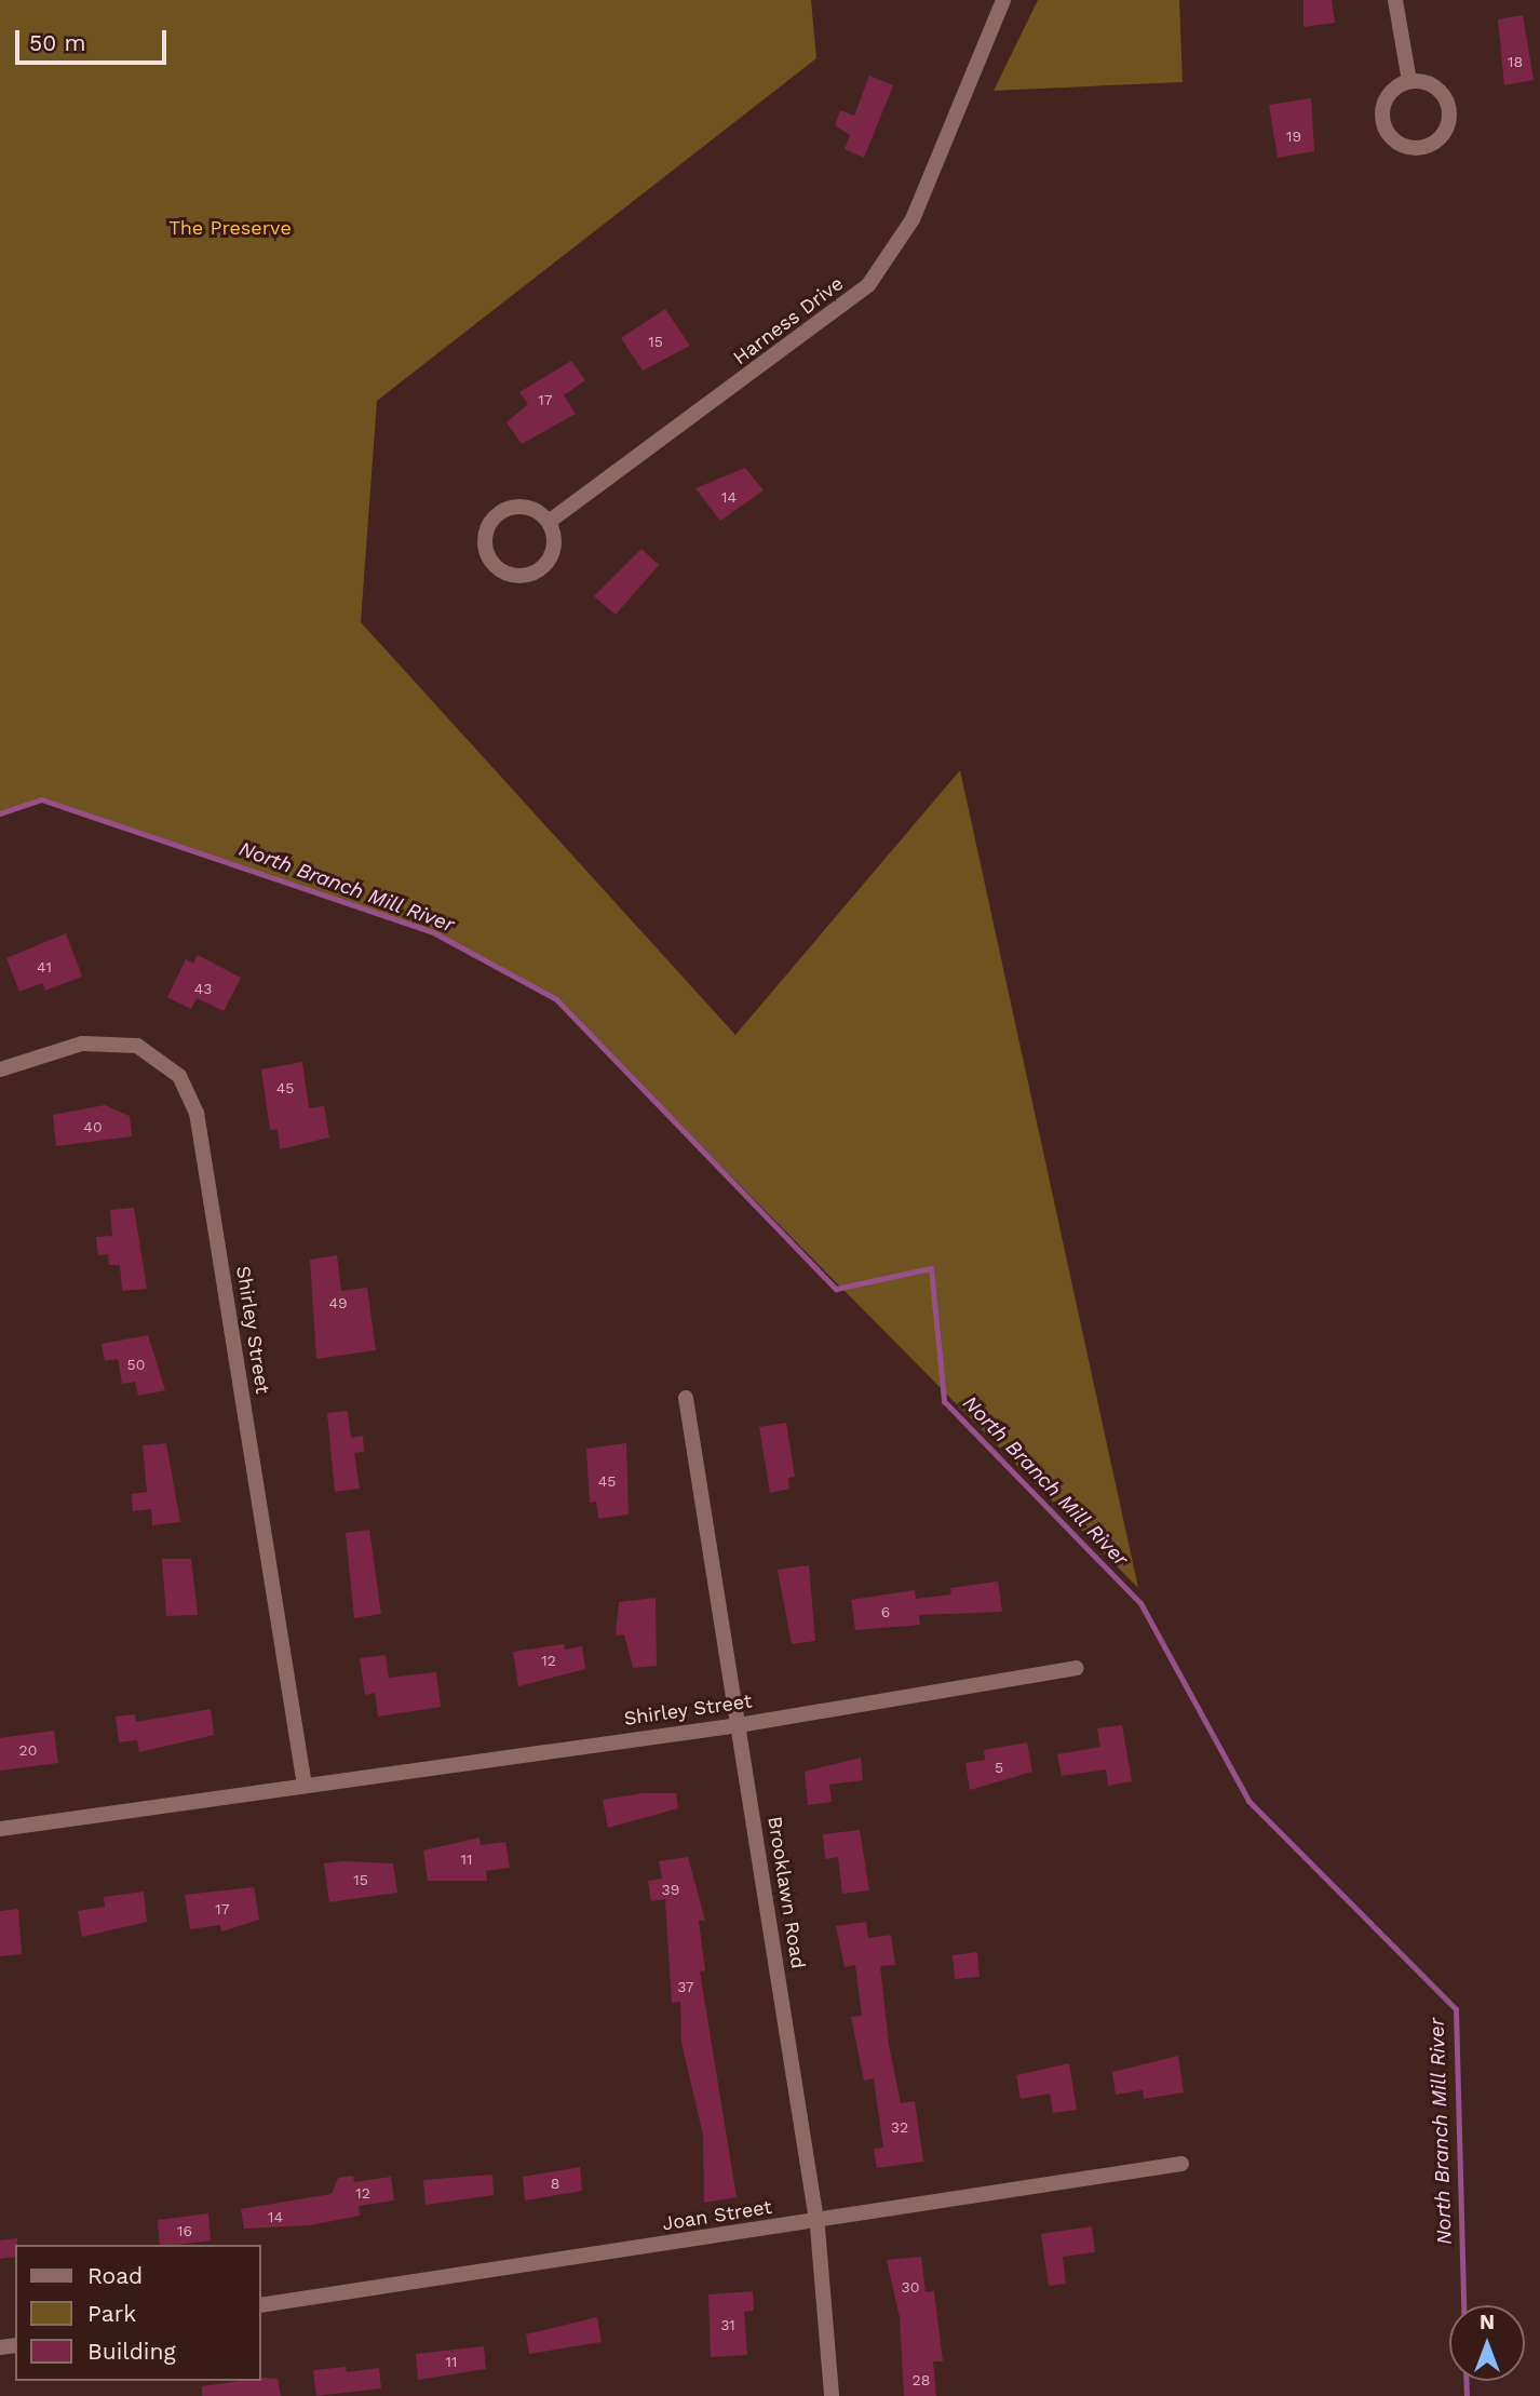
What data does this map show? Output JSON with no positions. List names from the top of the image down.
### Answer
{
  "streets": {
    "street": [
      "Harness Drive",
      "Shirley Street",
      "Brooklawn Road",
      "Joan Street"
    ]
  },
  "crossings": [
    ["Shirley Street", "Brooklawn Road"],
    ["Brooklawn Road", "Joan Street"]
  ],
  "water": ["North Branch Mill River"],
  "parks": ["The Preserve"],
  "house_numbers": [
    "18",
    "19",
    "15",
    "17",
    "14",
    "41",
    "43",
    "45",
    "40",
    "49",
    "50",
    "45",
    "6",
    "12",
    "20",
    "5",
    "11",
    "15",
    "39",
    "17",
    "37",
    "32",
    "8",
    "12",
    "14",
    "16",
    "30",
    "31",
    "11",
    "28"
  ],
  "legend": ["Road", "Park", "Building"],
  "scale_bar": "50 m",
  "north": "top"
}
